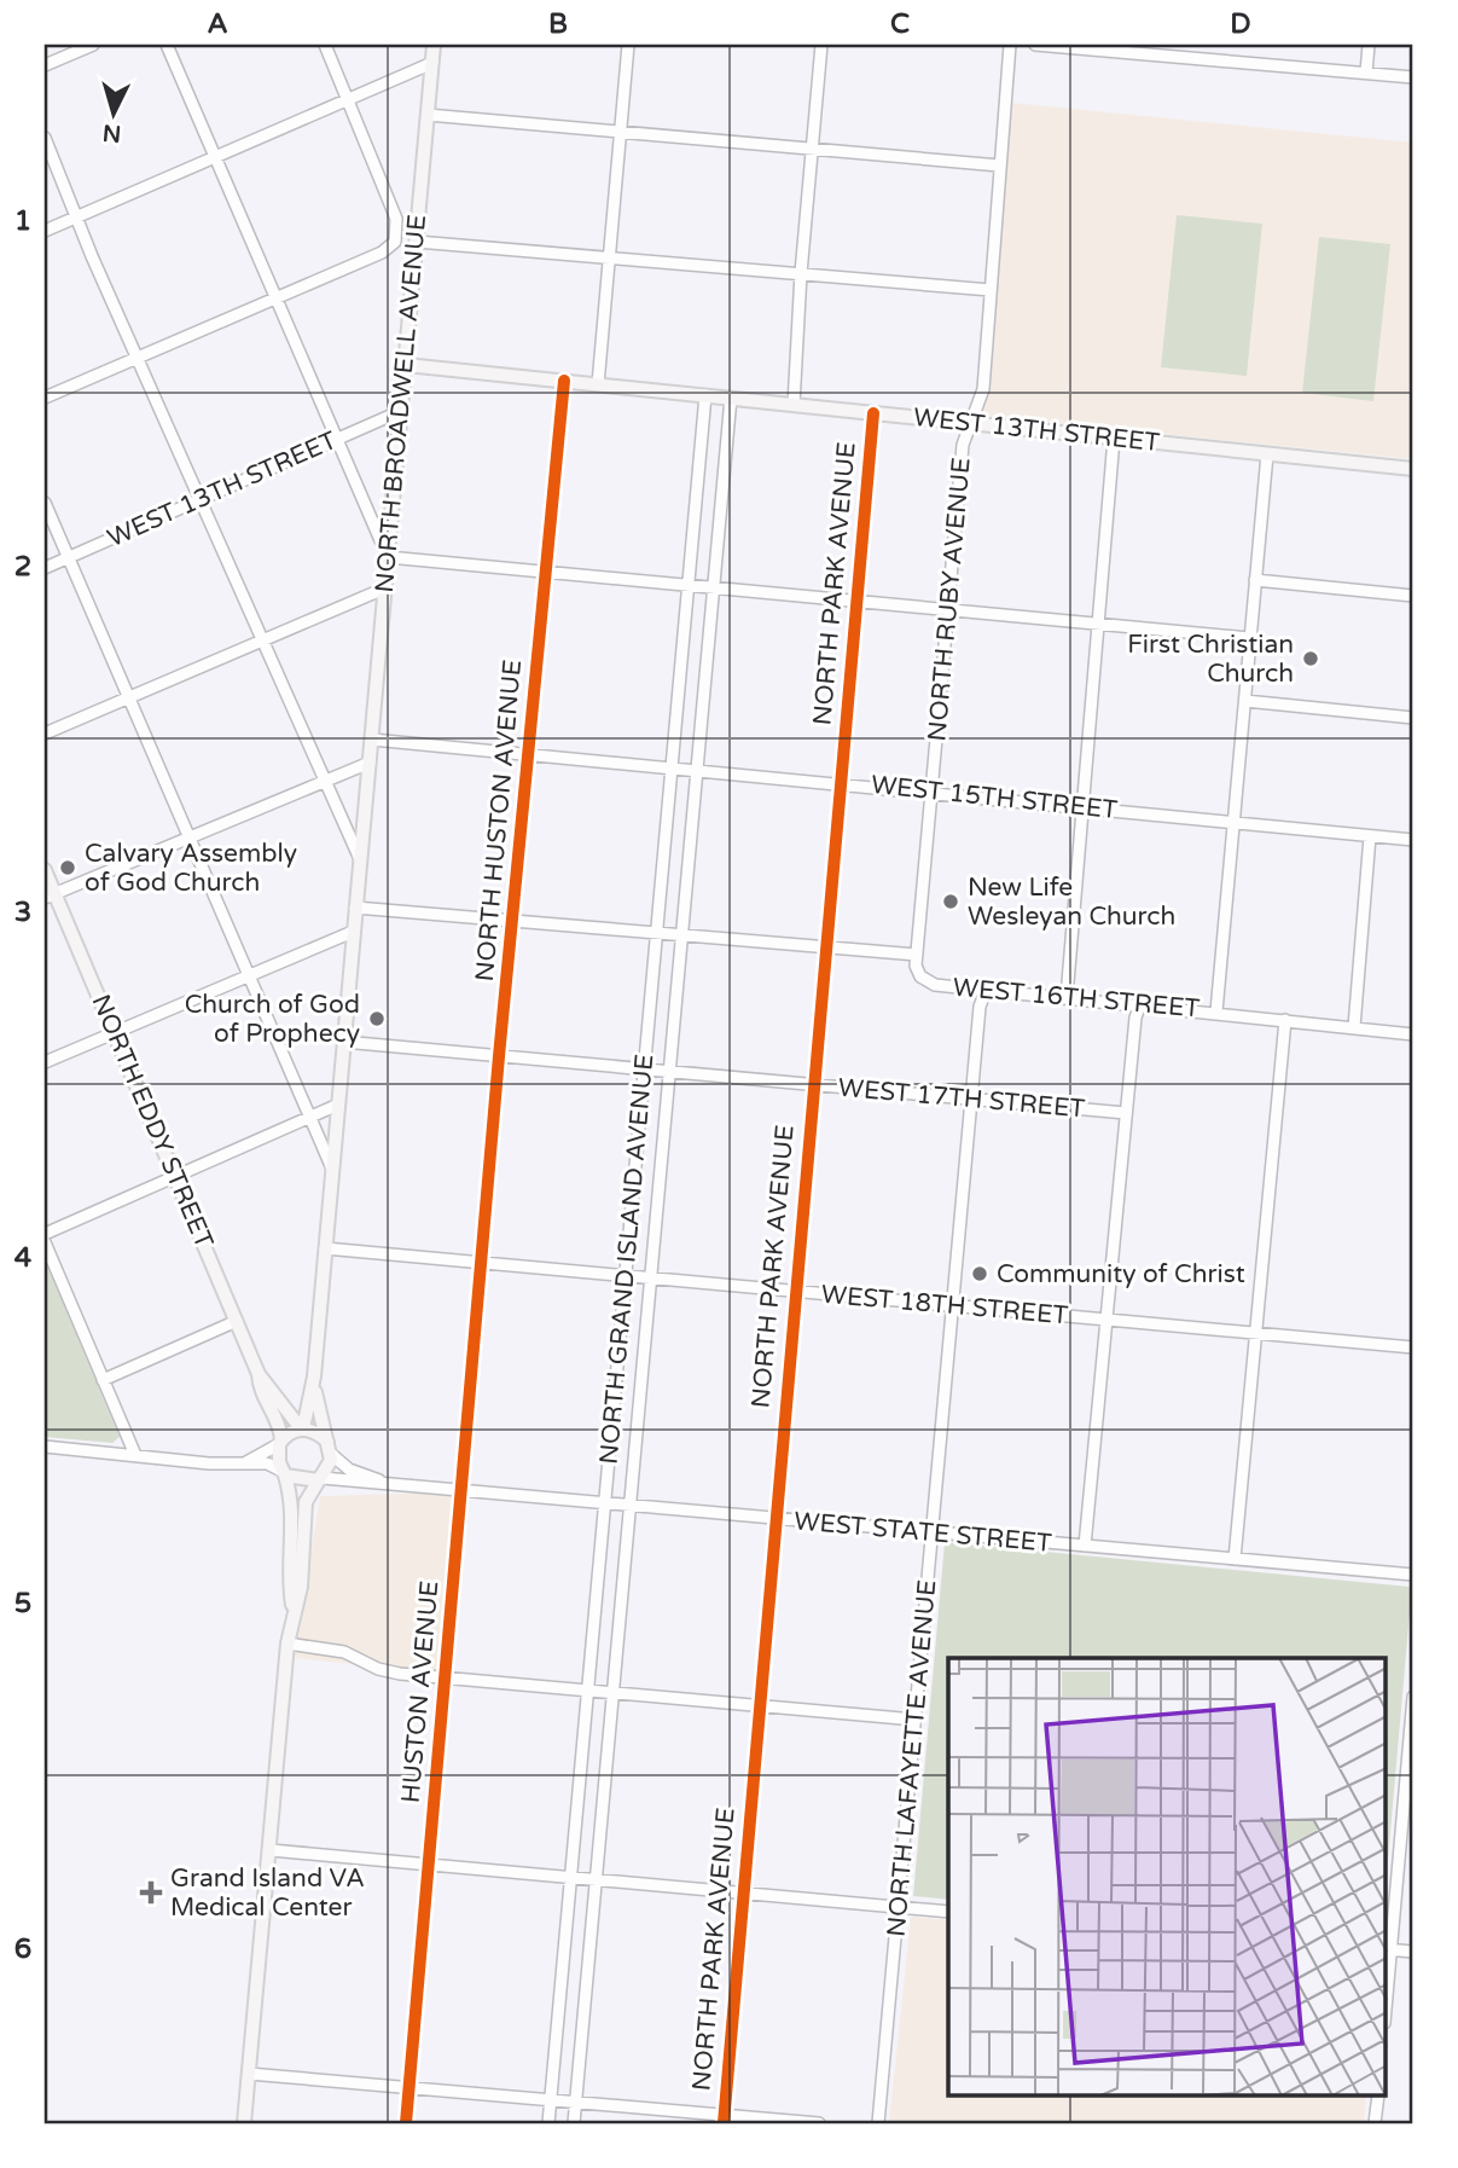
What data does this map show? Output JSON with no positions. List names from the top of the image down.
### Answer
{
  "streets": {
    "main road": ["NORTH BROADWELL AVENUE", "WEST 13TH STREET", "NORTH EDDY STREET"],
    "street": [
      "NORTH PARK AVENUE",
      "NORTH RUBY AVENUE",
      "WEST 15TH STREET",
      "NORTH HUSTON AVENUE",
      "WEST 16TH STREET",
      "WEST 17TH STREET",
      "NORTH GRAND ISLAND AVENUE",
      "WEST 18TH STREET",
      "WEST STATE STREET",
      "HUSTON AVENUE",
      "NORTH LAFAYETTE AVENUE"
    ]
  },
  "crossings": [
    ["NORTH BROADWELL AVENUE", "WEST 13TH STREET"],
    ["NORTH BROADWELL AVENUE", "WEST 15TH STREET"],
    ["NORTH BROADWELL AVENUE", "WEST 17TH STREET"],
    ["NORTH BROADWELL AVENUE", "NORTH EDDY STREET"],
    ["NORTH BROADWELL AVENUE", "WEST 18TH STREET"],
    ["NORTH BROADWELL AVENUE", "WEST STATE STREET"],
    ["WEST 13TH STREET", "NORTH PARK AVENUE"],
    ["WEST 13TH STREET", "NORTH RUBY AVENUE"],
    ["WEST 13TH STREET", "NORTH HUSTON AVENUE"],
    ["WEST 13TH STREET", "NORTH GRAND ISLAND AVENUE"],
    ["NORTH PARK AVENUE", "WEST 15TH STREET"],
    ["NORTH PARK AVENUE", "WEST 17TH STREET"],
    ["NORTH PARK AVENUE", "WEST 18TH STREET"],
    ["NORTH PARK AVENUE", "WEST STATE STREET"],
    ["NORTH RUBY AVENUE", "WEST 15TH STREET"],
    ["NORTH RUBY AVENUE", "WEST 16TH STREET"],
    ["WEST 15TH STREET", "NORTH HUSTON AVENUE"],
    ["WEST 15TH STREET", "NORTH GRAND ISLAND AVENUE"],
    ["NORTH HUSTON AVENUE", "WEST 17TH STREET"],
    ["NORTH HUSTON AVENUE", "WEST 18TH STREET"],
    ["NORTH HUSTON AVENUE", "HUSTON AVENUE"],
    ["WEST 16TH STREET", "NORTH LAFAYETTE AVENUE"],
    ["WEST 17TH STREET", "NORTH GRAND ISLAND AVENUE"],
    ["WEST 17TH STREET", "NORTH LAFAYETTE AVENUE"],
    ["NORTH GRAND ISLAND AVENUE", "WEST 18TH STREET"],
    ["NORTH GRAND ISLAND AVENUE", "WEST STATE STREET"],
    ["WEST 18TH STREET", "HUSTON AVENUE"],
    ["WEST 18TH STREET", "NORTH LAFAYETTE AVENUE"],
    ["WEST STATE STREET", "HUSTON AVENUE"],
    ["WEST STATE STREET", "NORTH LAFAYETTE AVENUE"]
  ],
  "places": {
    "other": [
      "First Christian Church",
      "Calvary Assembly of God Church",
      "New Life Wesleyan Church",
      "Church of God of Prophecy",
      "Community of Christ"
    ],
    "health": ["Grand Island VA Medical Center"]
  },
  "north": "bottom",
  "grid": {
    "columns": [
      "A",
      "B",
      "C",
      "D"
    ],
    "rows": [
      "1",
      "2",
      "3",
      "4",
      "5",
      "6"
    ]
  }
}
